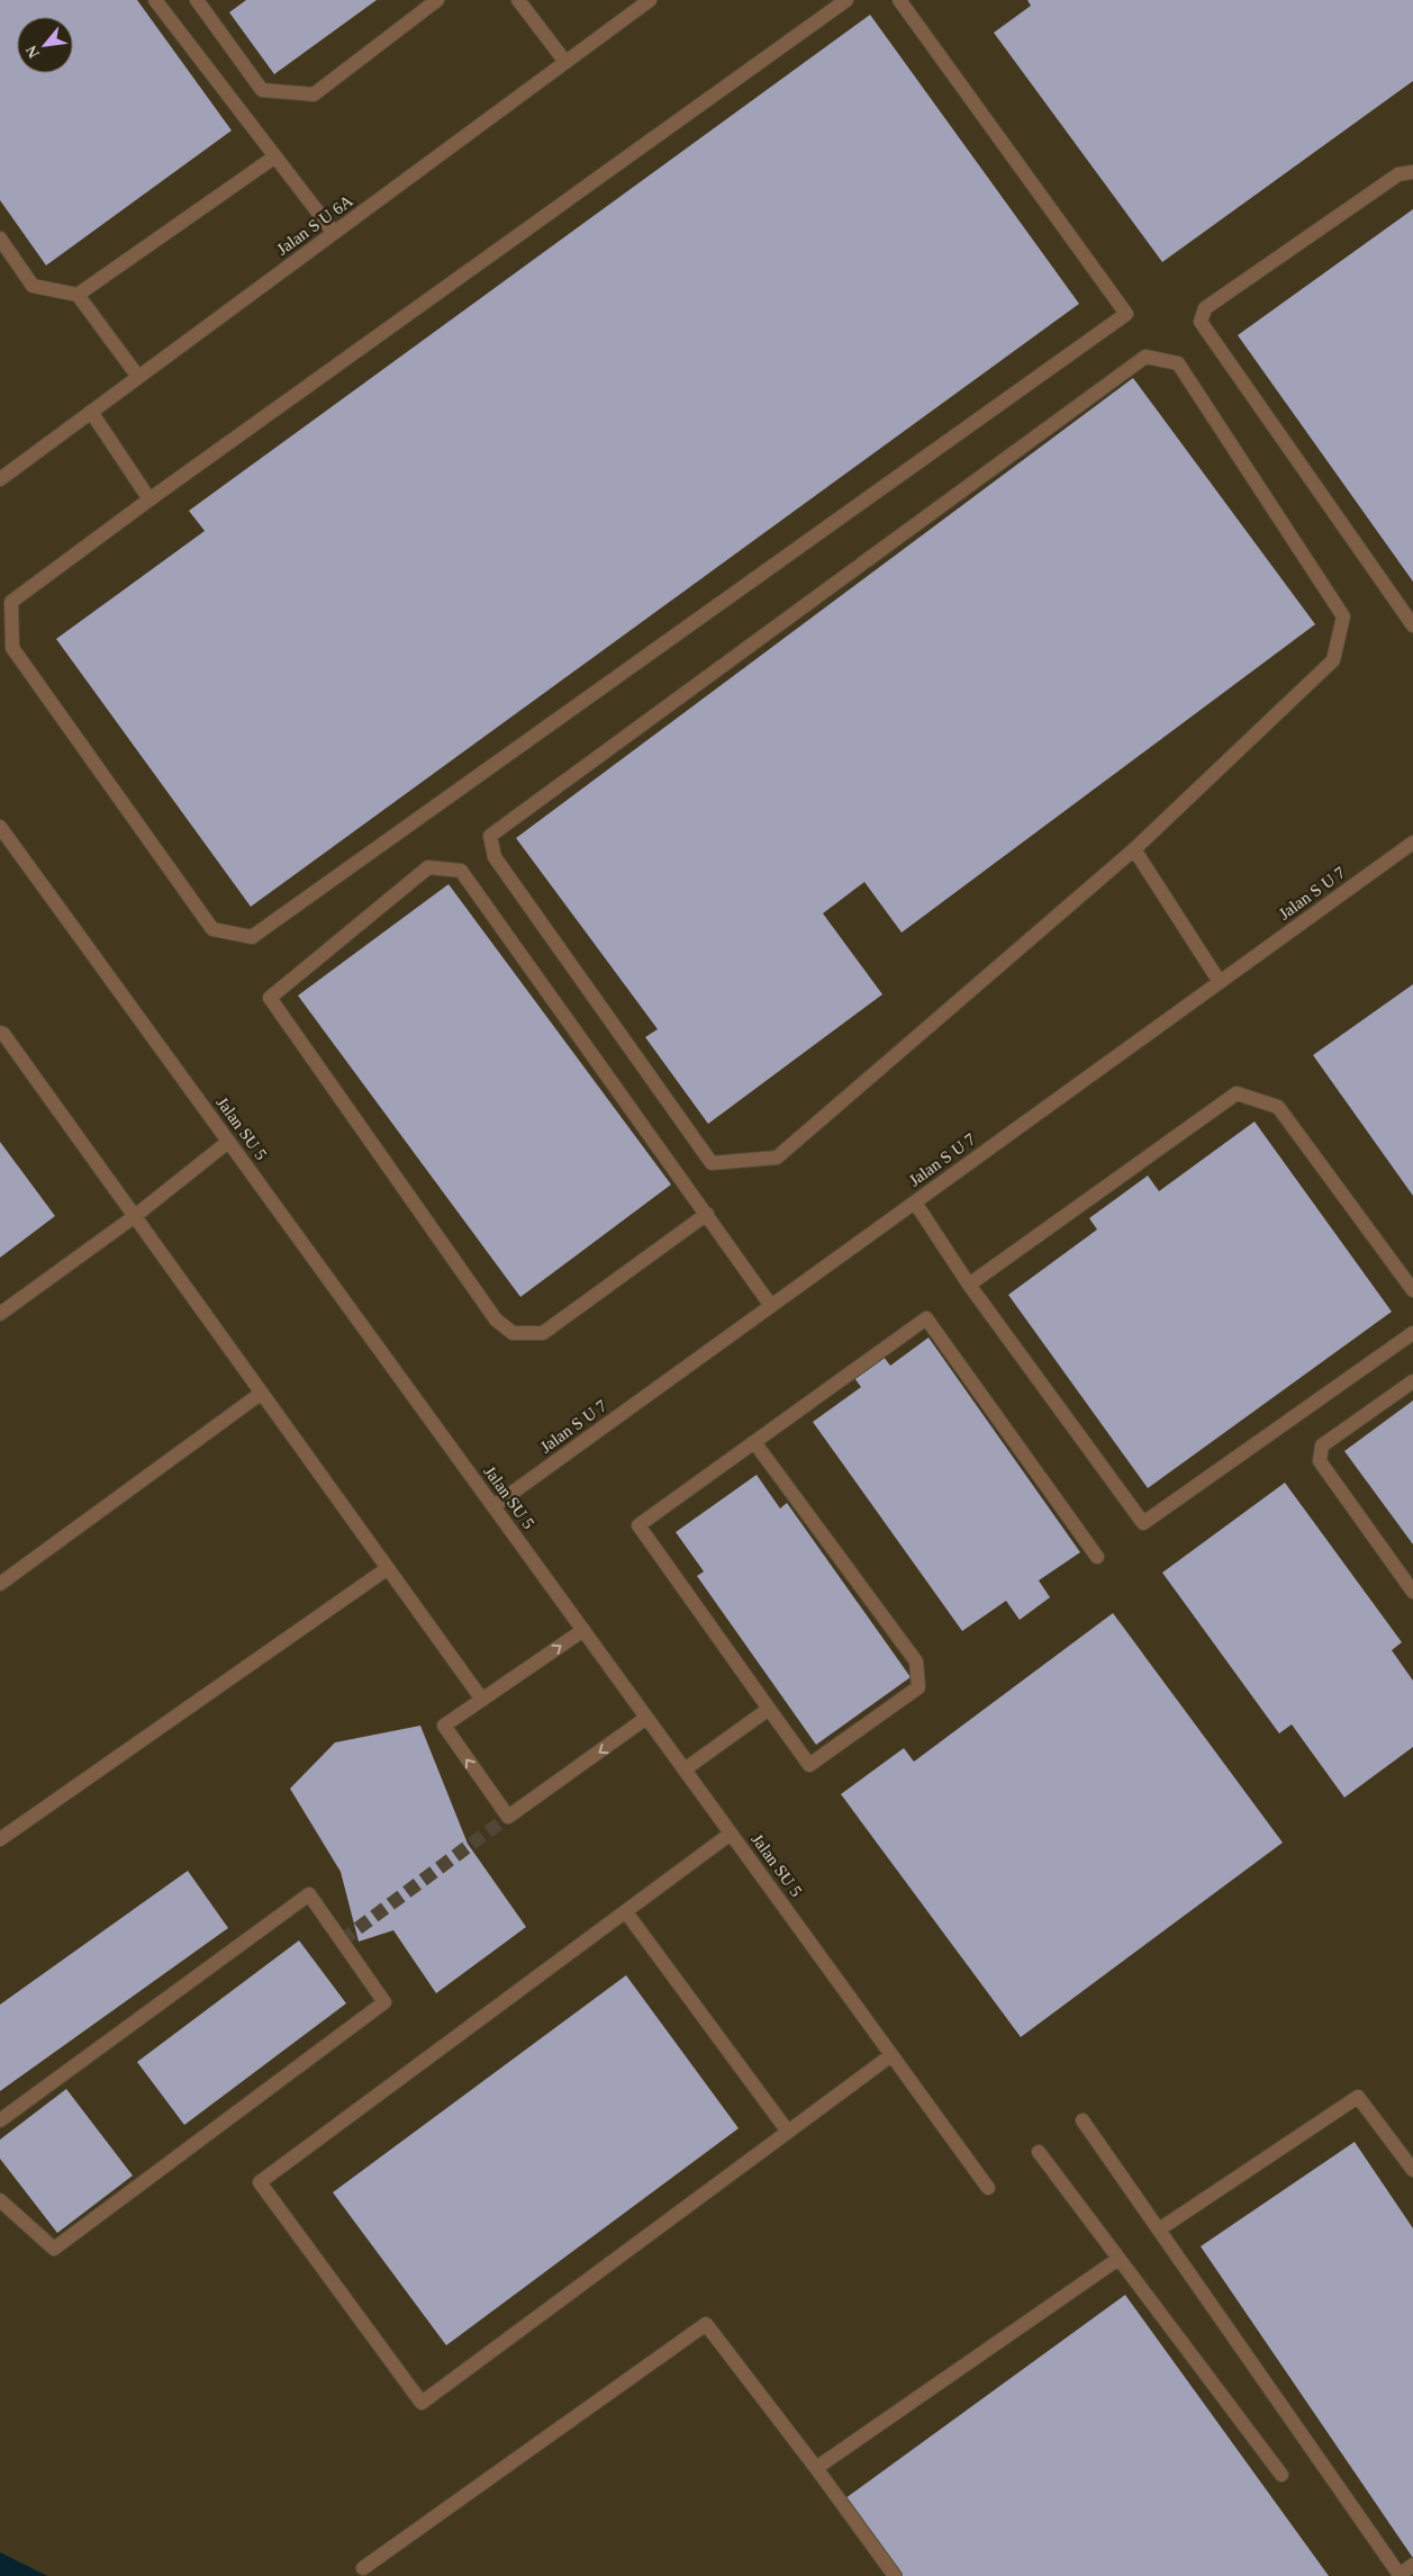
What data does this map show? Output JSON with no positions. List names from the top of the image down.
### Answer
{
  "streets": {
    "street": ["Jalan S U 6A", "Jalan S U 7", "Jalan SU 5"]
  },
  "crossings": [
    ["Jalan S U 7", "Jalan SU 5"]
  ],
  "north": "bottom left"
}
